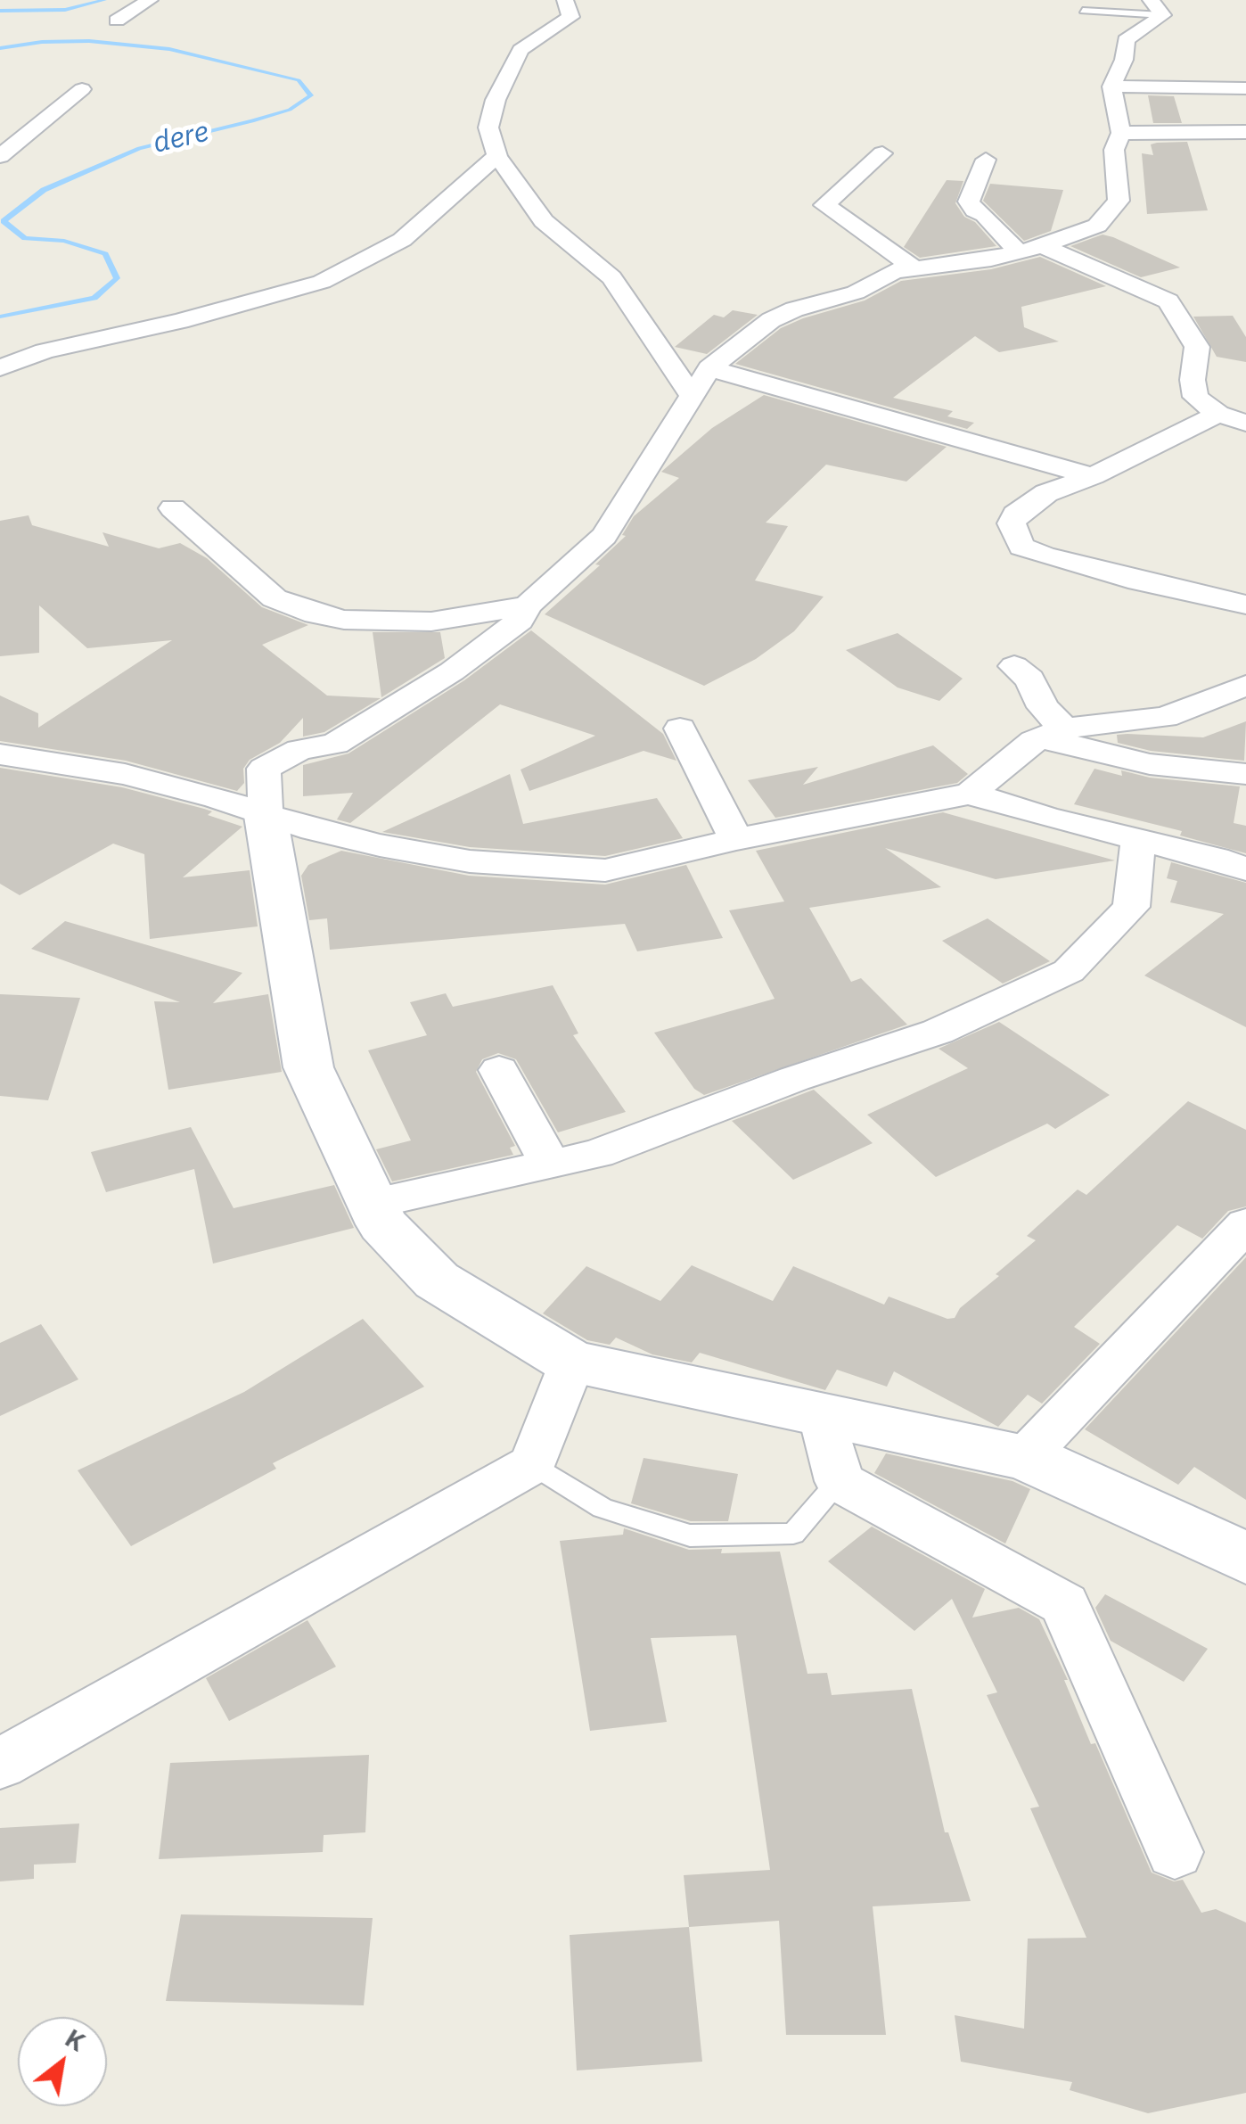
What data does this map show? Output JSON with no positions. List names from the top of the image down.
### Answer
{
  "water": ["dere"],
  "north": "top right"
}
